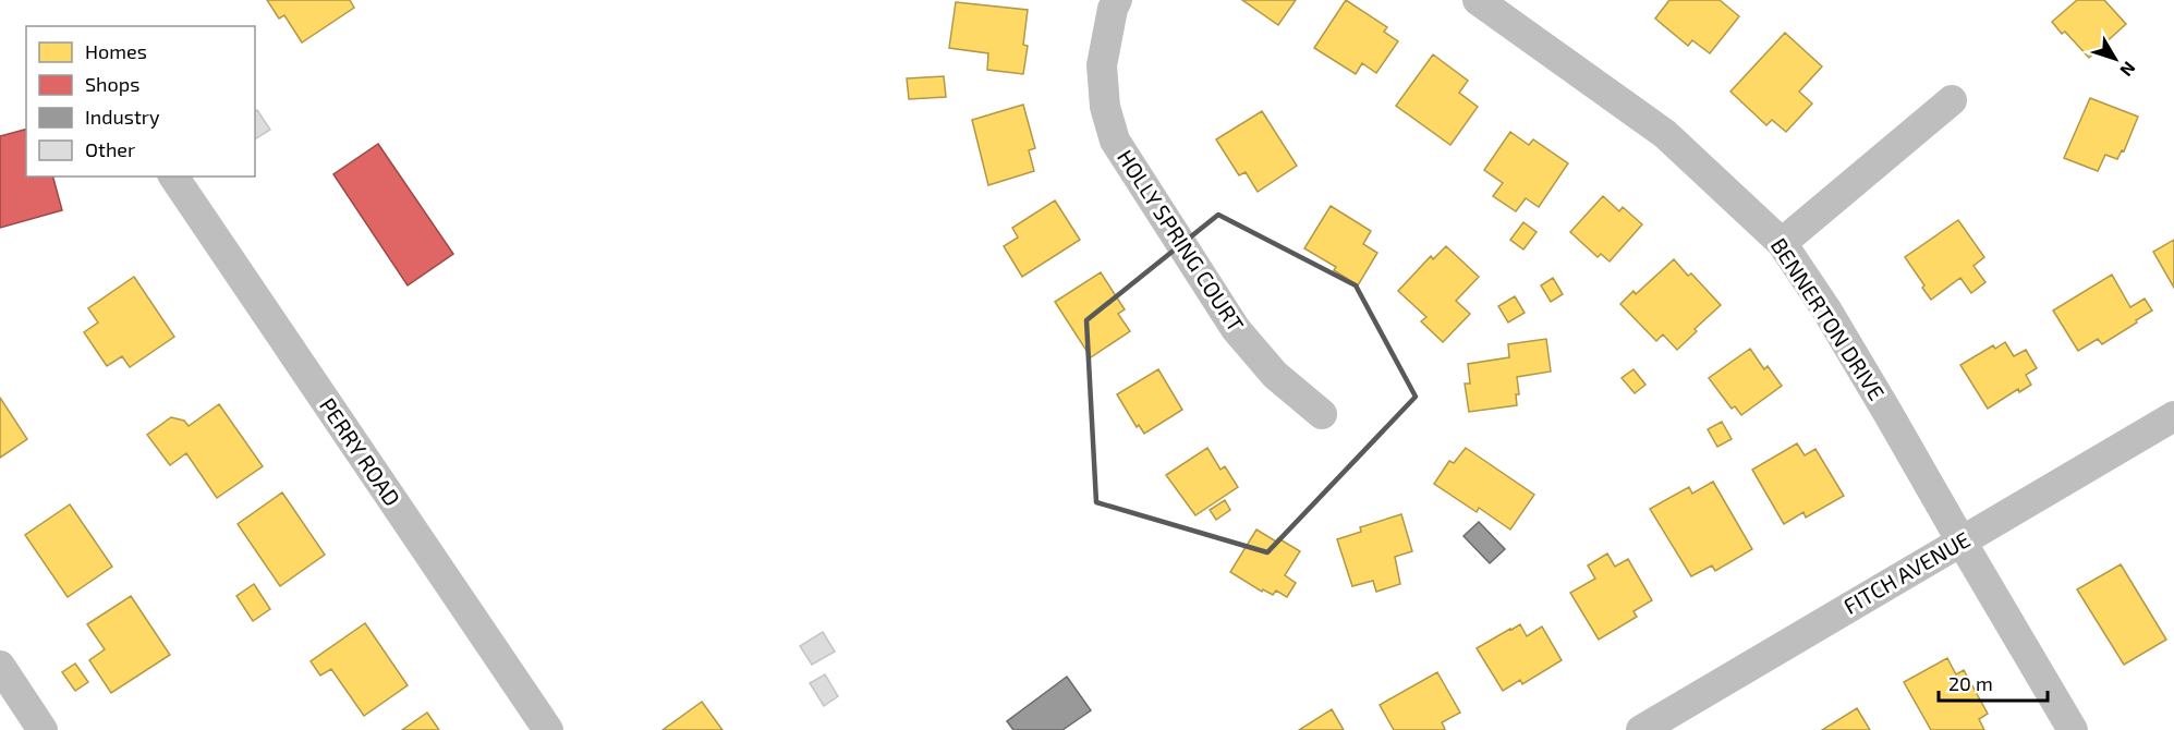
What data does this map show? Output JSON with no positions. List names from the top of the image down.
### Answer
{
  "streets": {
    "street": [
      "HOLLY SPRING COURT",
      "BENNERTON DRIVE",
      "PERRY ROAD",
      "FITCH AVENUE"
    ]
  },
  "crossings": [
    ["BENNERTON DRIVE", "FITCH AVENUE"]
  ],
  "legend": [
    "Homes",
    "Shops",
    "Industry",
    "Other"
  ],
  "scale_bar": "20 m",
  "north": "bottom right"
}
